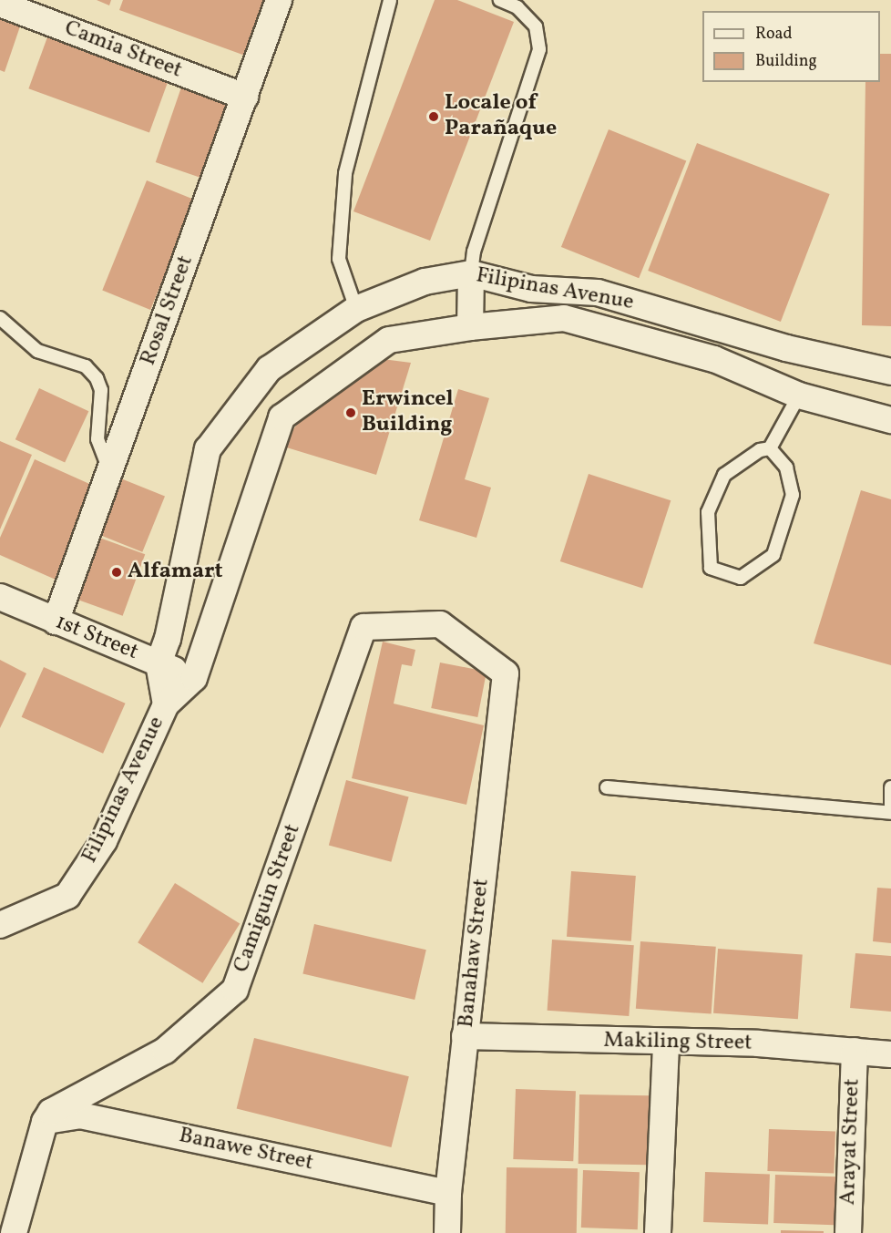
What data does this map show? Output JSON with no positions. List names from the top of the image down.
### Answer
{
  "streets": {
    "street": [
      "Camia Street",
      "Filipinas Avenue",
      "Rosal Street",
      "1st Street",
      "Camiguin Street",
      "Banahaw Street",
      "Makiling Street",
      "Arayat Street",
      "Banawe Street"
    ]
  },
  "crossings": [
    ["Camia Street", "Rosal Street"],
    ["Filipinas Avenue", "1st Street"],
    ["Rosal Street", "1st Street"],
    ["Camiguin Street", "Banahaw Street"],
    ["Camiguin Street", "Banawe Street"],
    ["Banahaw Street", "Makiling Street"],
    ["Banahaw Street", "Banawe Street"],
    ["Makiling Street", "Arayat Street"]
  ],
  "places": ["Locale of Parañaque", "Erwincel Building", "Alfamart"],
  "legend": ["Road", "Building"]
}
